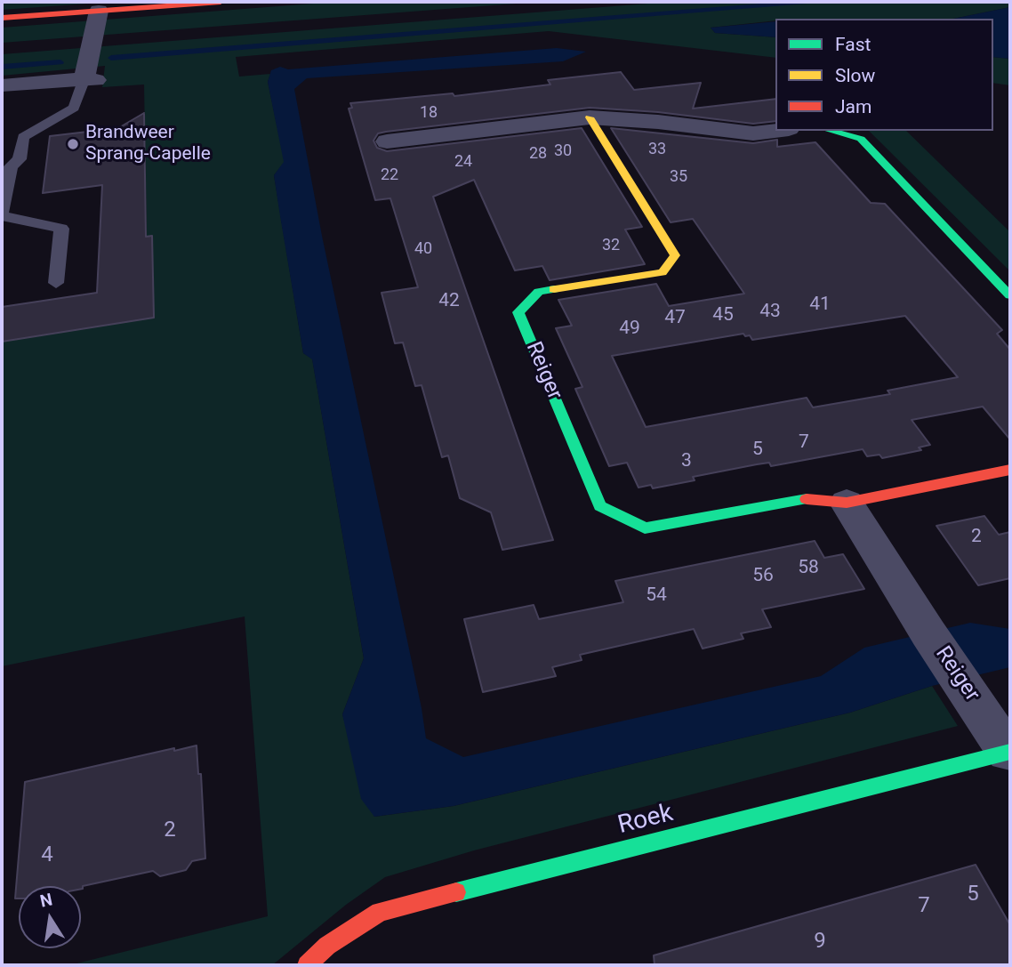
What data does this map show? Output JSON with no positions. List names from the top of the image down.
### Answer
{
  "streets": {
    "street": ["Reiger", "Roek"]
  },
  "crossings": [
    ["Reiger", "Roek"]
  ],
  "places": ["Brandweer Sprang-Capelle"],
  "house_numbers": [
    "18",
    "33",
    "30",
    "28",
    "24",
    "22",
    "35",
    "32",
    "40",
    "42",
    "41",
    "43",
    "45",
    "47",
    "49",
    "7",
    "5",
    "3",
    "2",
    "58",
    "56",
    "54",
    "2",
    "4",
    "5",
    "7",
    "9"
  ],
  "legend": ["Fast", "Slow", "Jam"],
  "north": "top"
}
